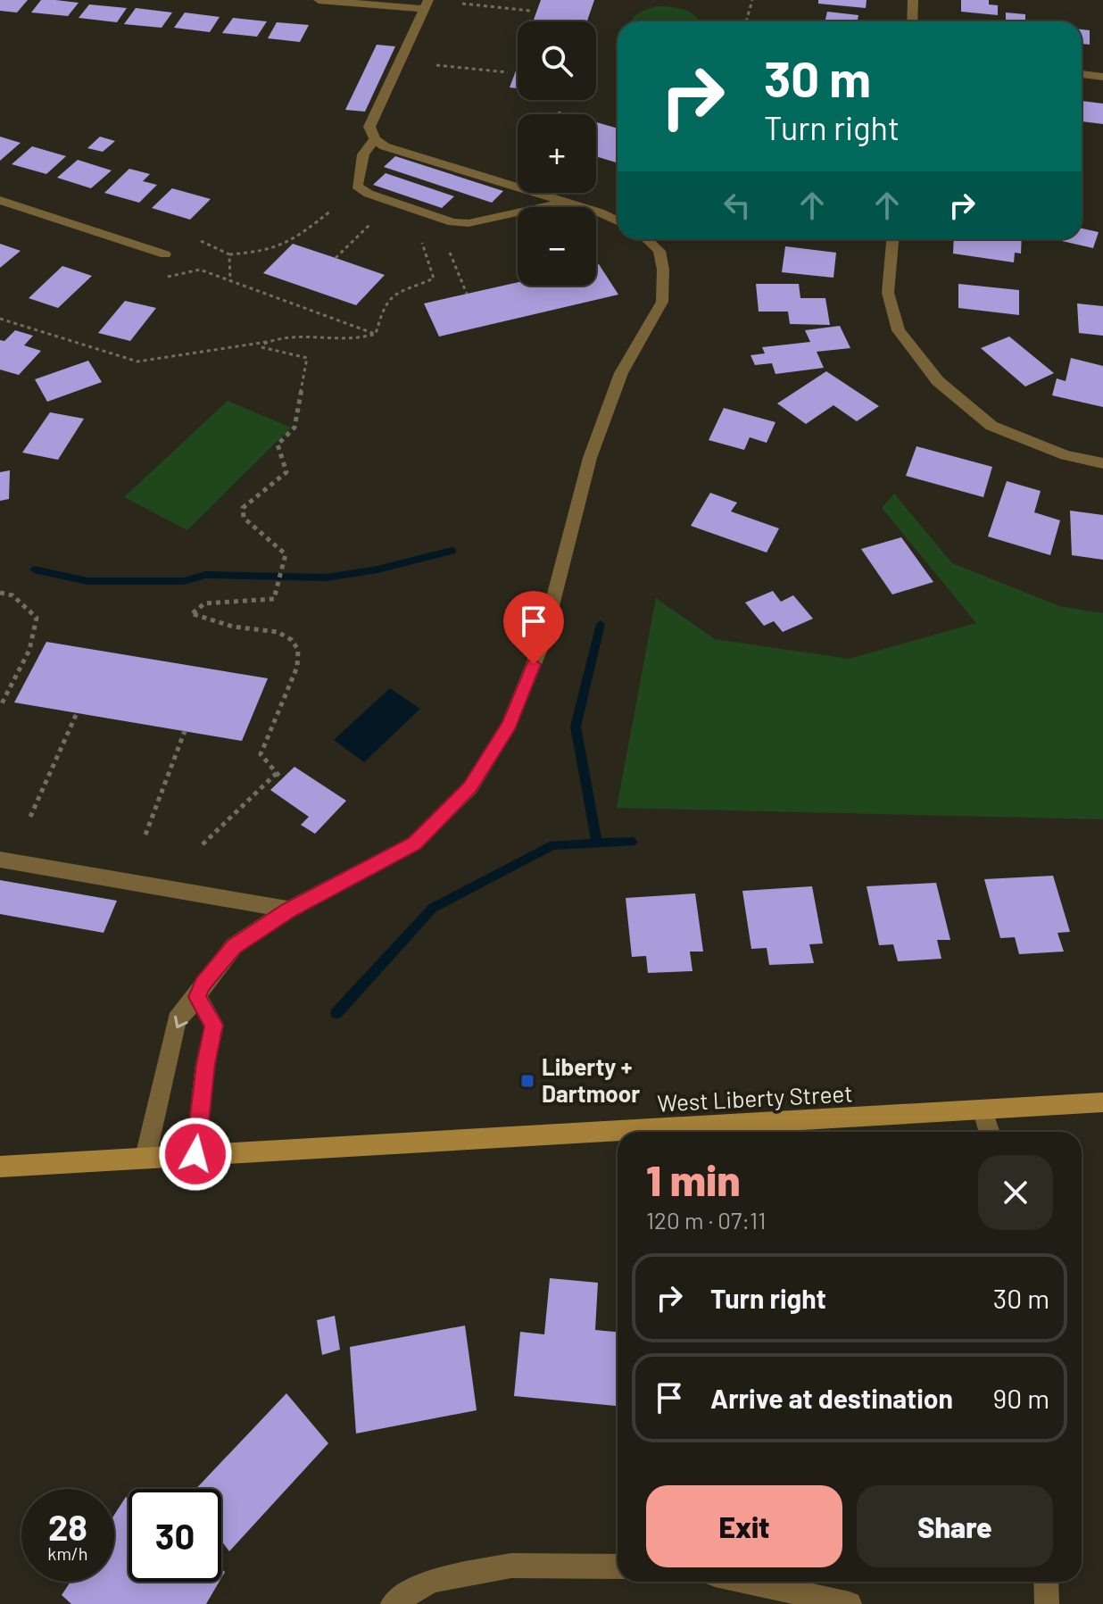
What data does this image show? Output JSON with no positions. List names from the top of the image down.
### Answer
{
  "streets": {
    "main road": ["West Liberty Street"]
  },
  "places": {
    "transit": ["Liberty + Dartmoor"]
  },
  "page": {
    "map_buttons": ["+", "−"],
    "turn": ["30 m", "Turn right"],
    "heading": ["1 min", "120 m · 07:11"],
    "list": [
      {
        "name": "Turn right",
        "value": "30 m"
      },
      {
        "name": "Arrive at destination",
        "value": "90 m"
      }
    ],
    "buttons": ["Exit", "Share"],
    "speed": "28 km/h",
    "limit": "30"
  }
}
